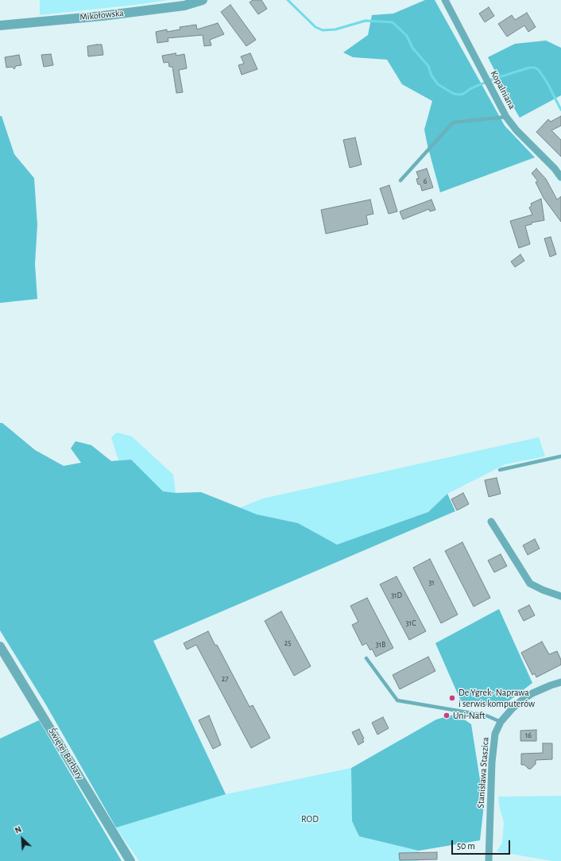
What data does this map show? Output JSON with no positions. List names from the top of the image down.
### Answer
{
  "streets": {
    "street": [
      "Mikołowska",
      "Kopalniana",
      "Świętej Barbary",
      "Stanisława Staszica"
    ]
  },
  "parks": ["ROD"],
  "places": ["De Ygrek- Naprawa i serwis komputerów", "Uni-Naft"],
  "house_numbers": [
    "6",
    "31",
    "31D",
    "31C",
    "25",
    "31B",
    "27",
    "16"
  ],
  "scale_bar": "50 m",
  "north": "top left"
}
